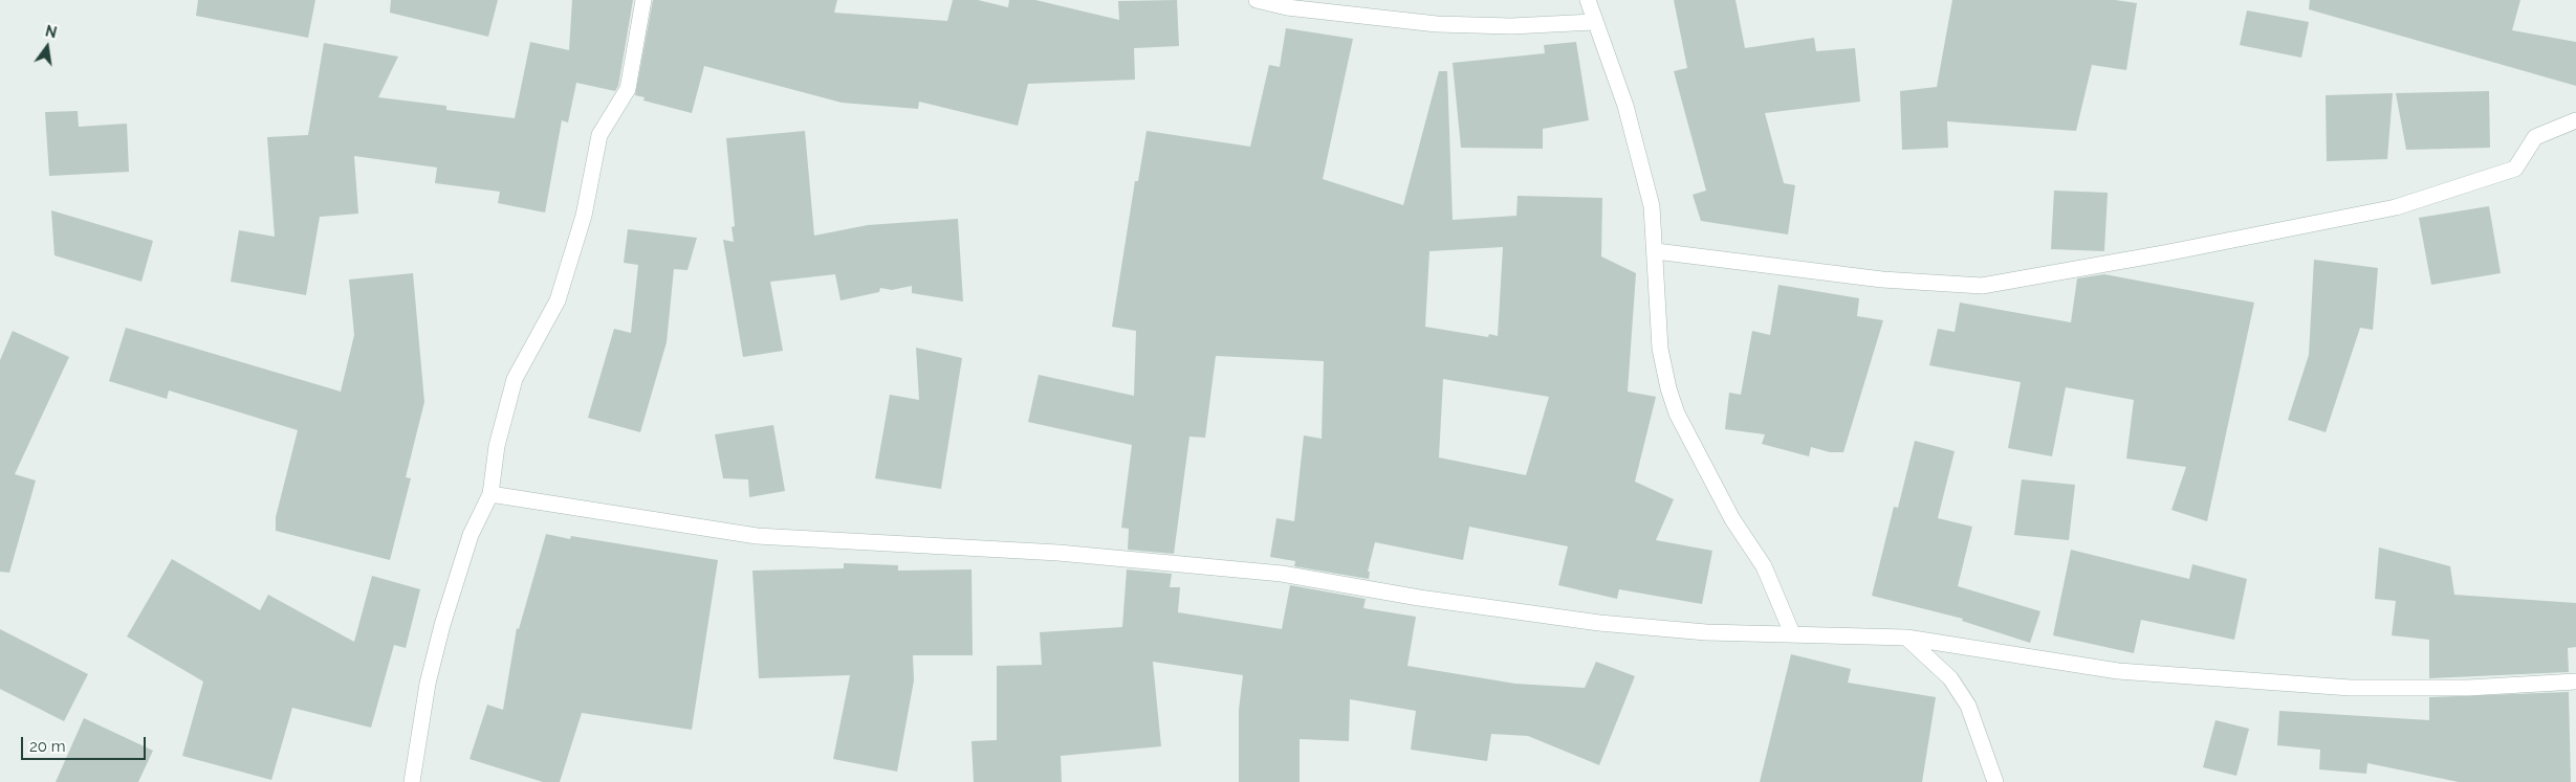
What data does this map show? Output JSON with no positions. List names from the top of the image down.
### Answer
{
  "scale_bar": "20 m",
  "north": "top"
}
